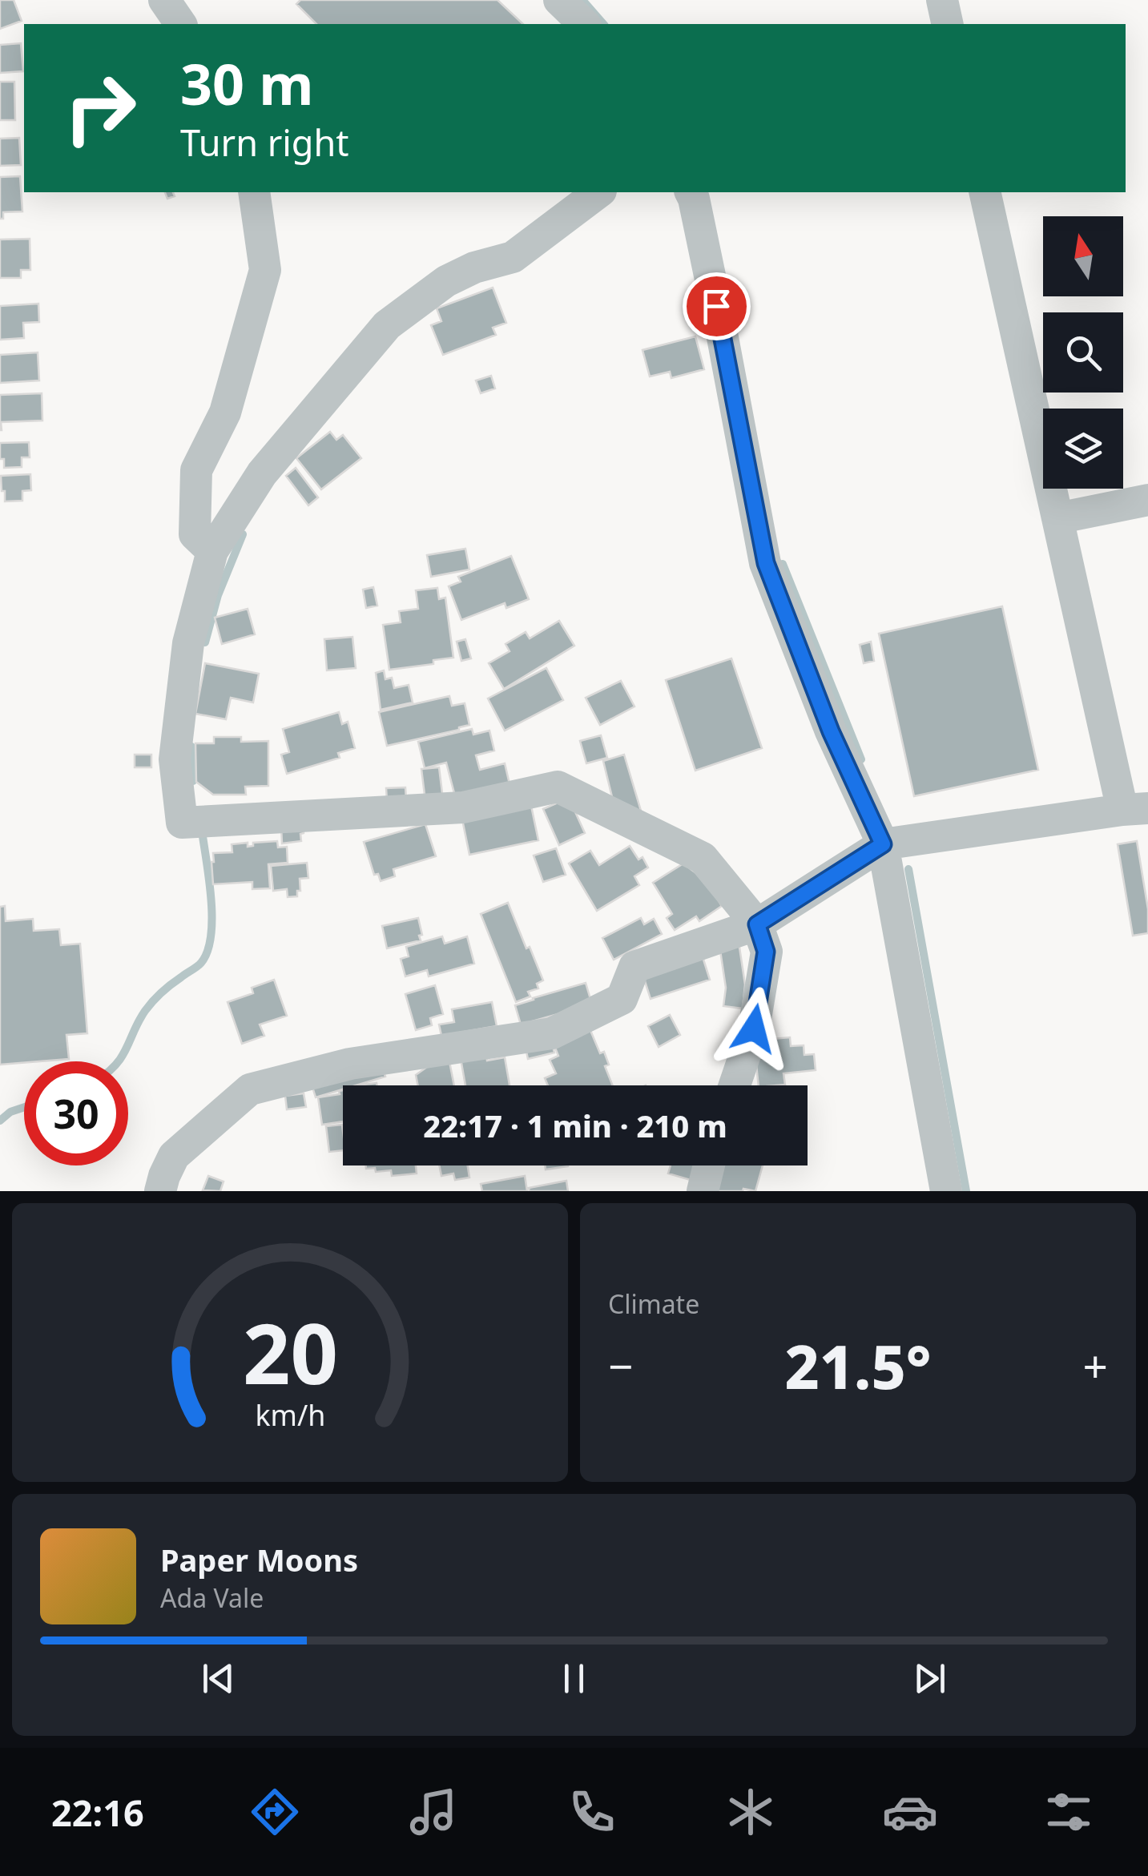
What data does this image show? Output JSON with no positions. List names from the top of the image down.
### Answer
{
  "north": "top",
  "page": {
    "turn": ["30 m", "Turn right"],
    "limit": "30",
    "trip": "22:17 · 1 min · 210 m",
    "tile": "Climate",
    "heat": ["−", "21.5°", "+"],
    "song": ["Paper Moons", "Ada Vale"],
    "tabs": "22:16",
    "gauge": ["20", "km/h"]
  }
}
